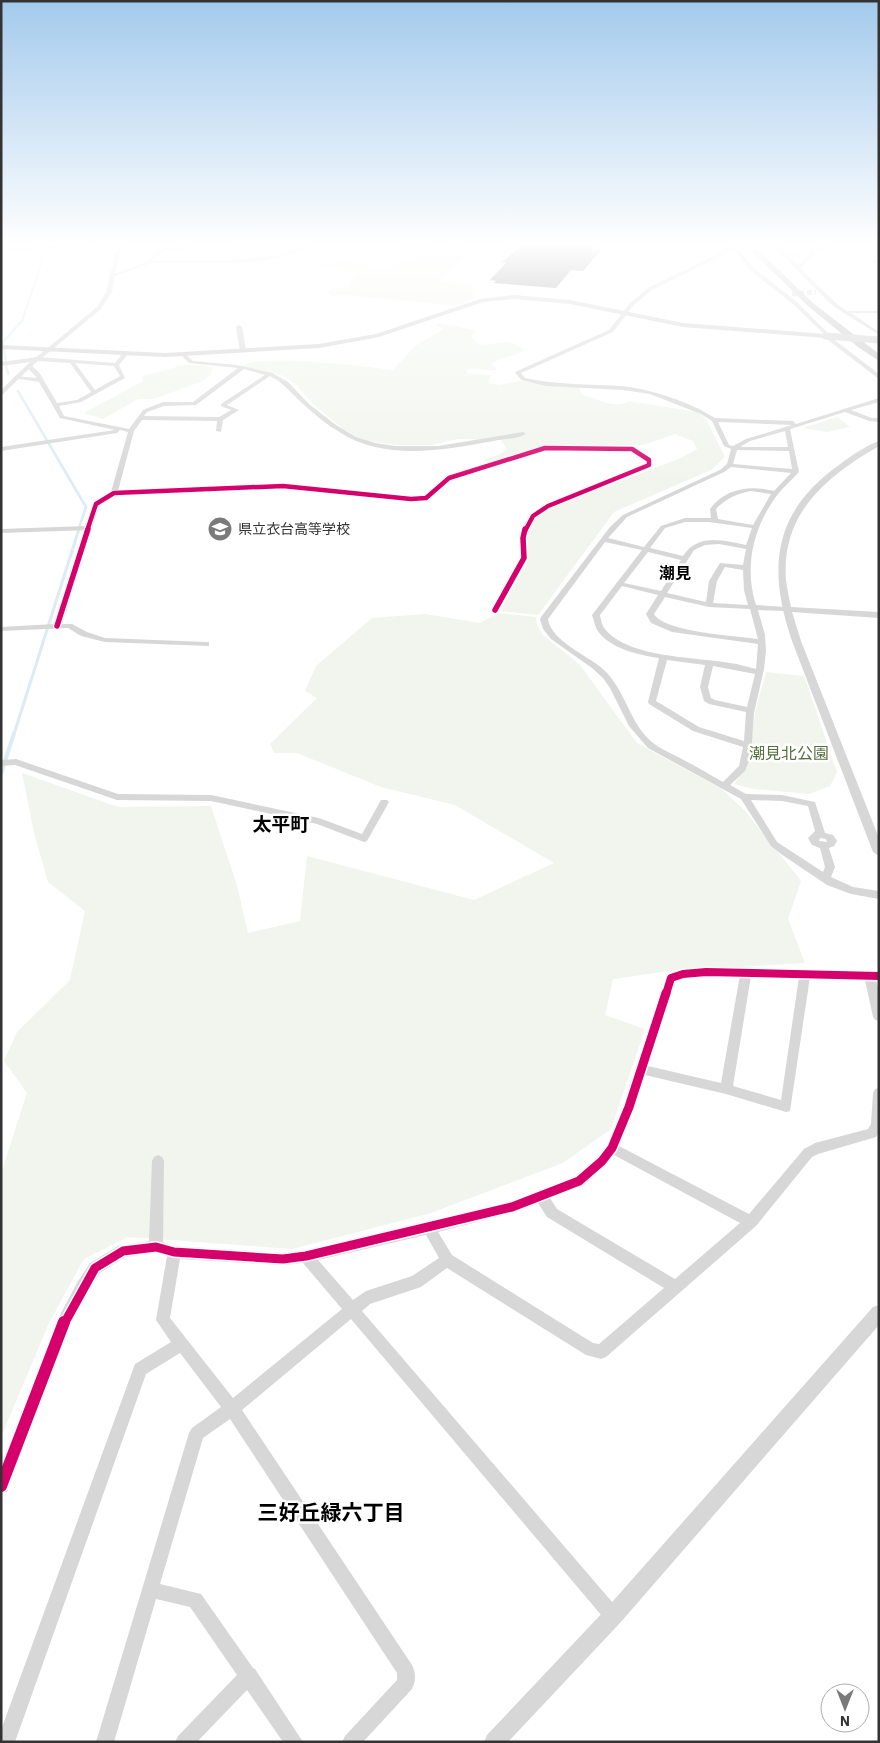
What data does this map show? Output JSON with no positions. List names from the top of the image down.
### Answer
{
  "districts": ["潮見", "太平町", "三好丘緑六丁目"],
  "parks": ["潮見北公園"],
  "places": {
    "school or university": ["県立衣台高等学校"]
  },
  "north": "bottom"
}
